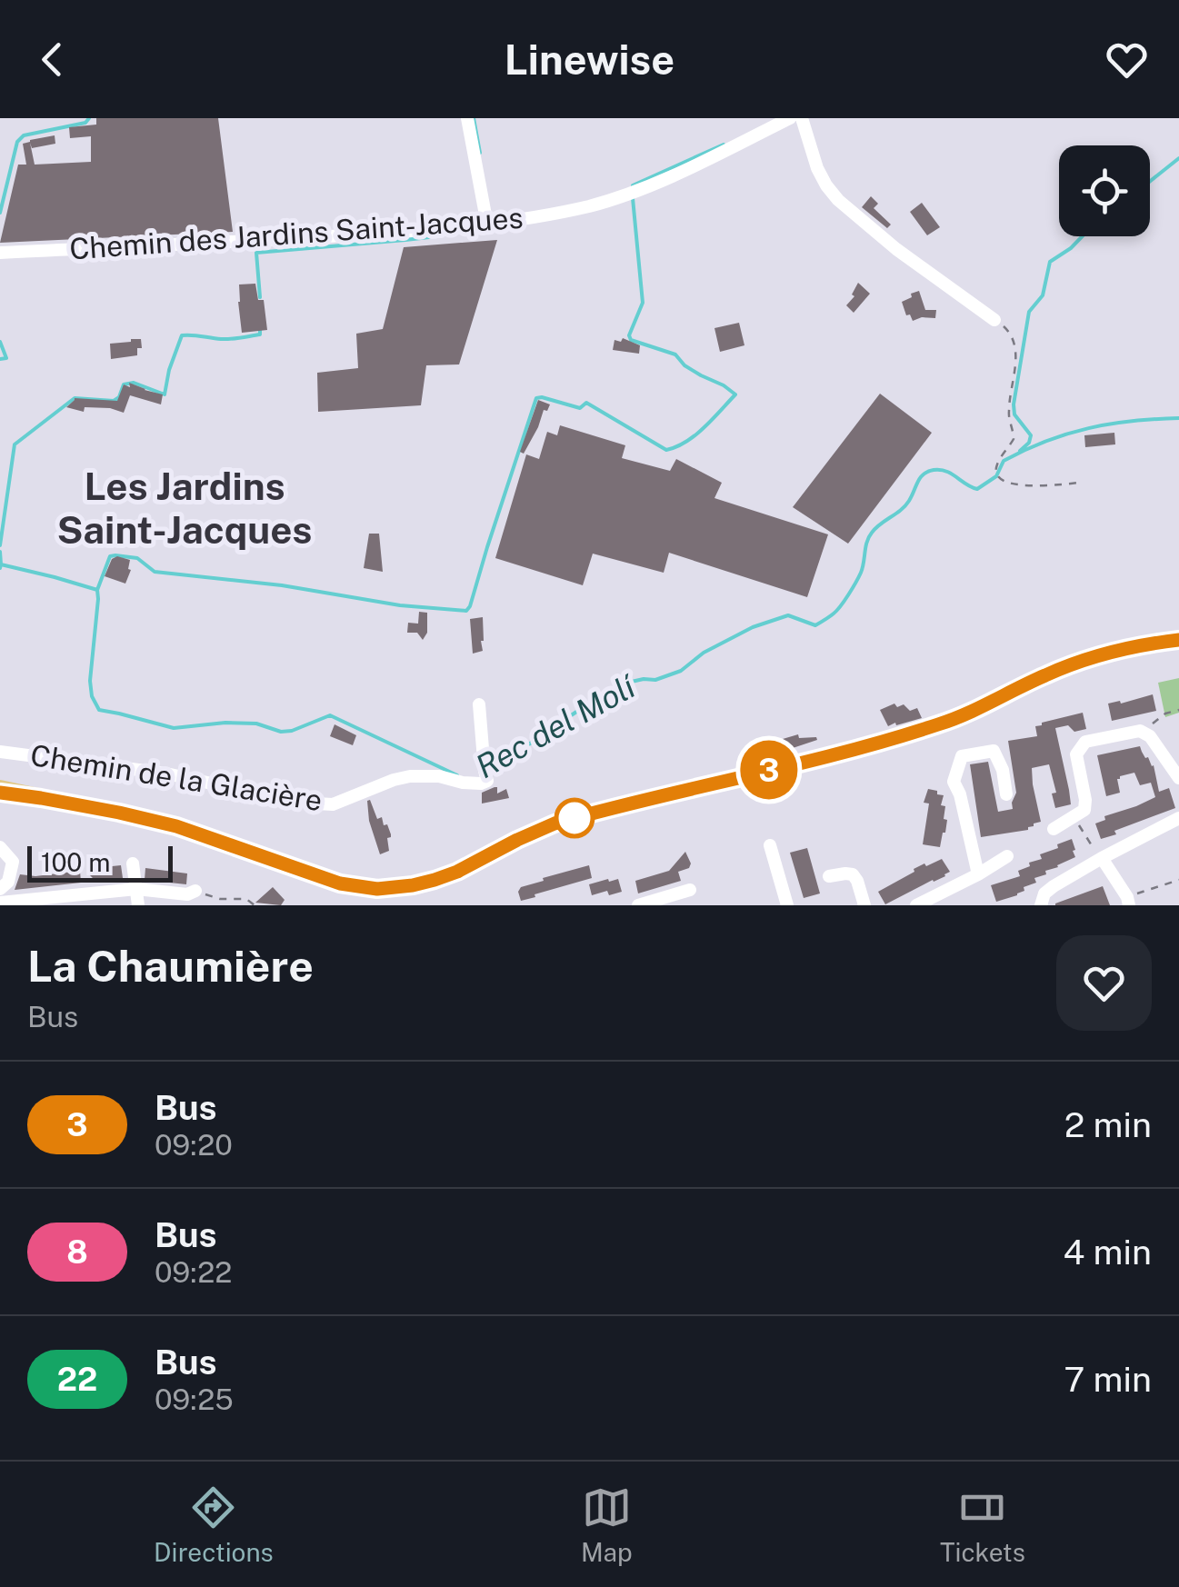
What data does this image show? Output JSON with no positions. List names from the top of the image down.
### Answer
{
  "streets": {
    "street": ["Chemin des Jardins Saint-Jacques", "Chemin de la Glacière"]
  },
  "districts": ["Les Jardins Saint-Jacques"],
  "water": ["Rec del Molí"],
  "lines": ["bus line 3"],
  "scale_bar": "100 m",
  "page": {
    "header": "Linewise",
    "on_map": "3",
    "scale": "100 m",
    "heading": ["La Chaumière", "Bus"],
    "list": [
      {
        "mark": "3",
        "name": "Bus",
        "note": "09:20",
        "value": "2 min"
      },
      {
        "mark": "8",
        "name": "Bus",
        "note": "09:22",
        "value": "4 min"
      },
      {
        "mark": "22",
        "name": "Bus",
        "note": "09:25",
        "value": "7 min"
      }
    ],
    "tabs": ["Directions", "Map", "Tickets"]
  }
}
